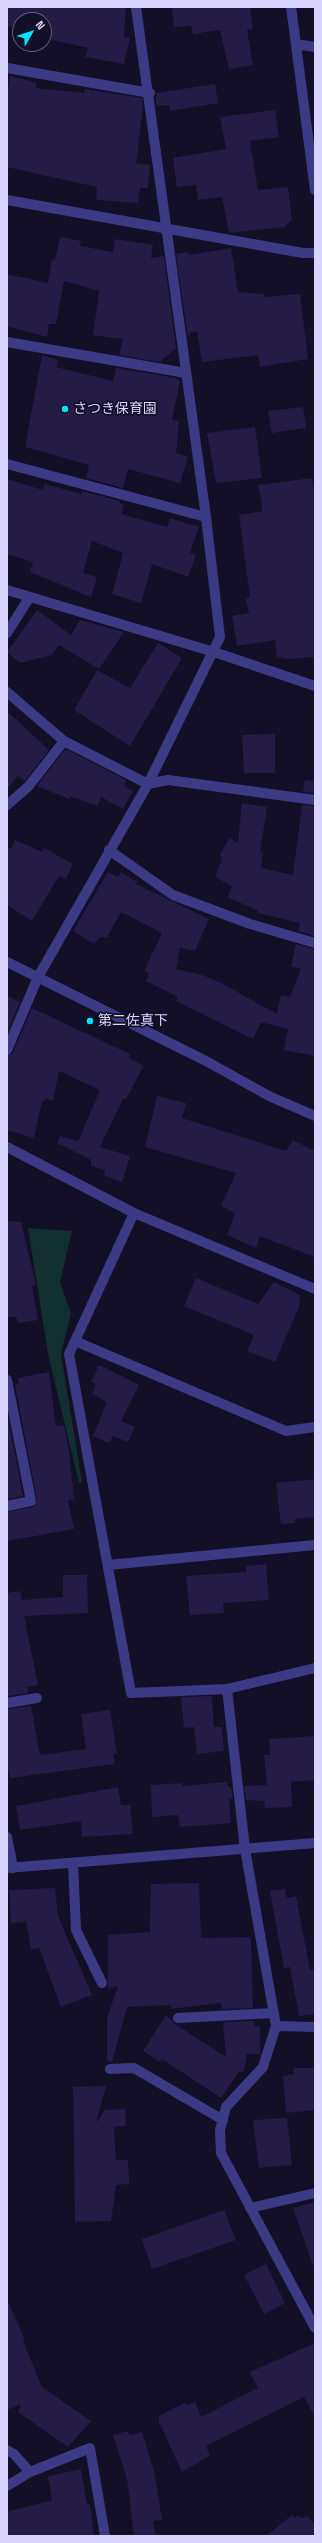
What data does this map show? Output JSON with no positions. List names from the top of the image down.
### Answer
{
  "places": ["さつき保育園", "第二佐真下"],
  "north": "top right"
}
